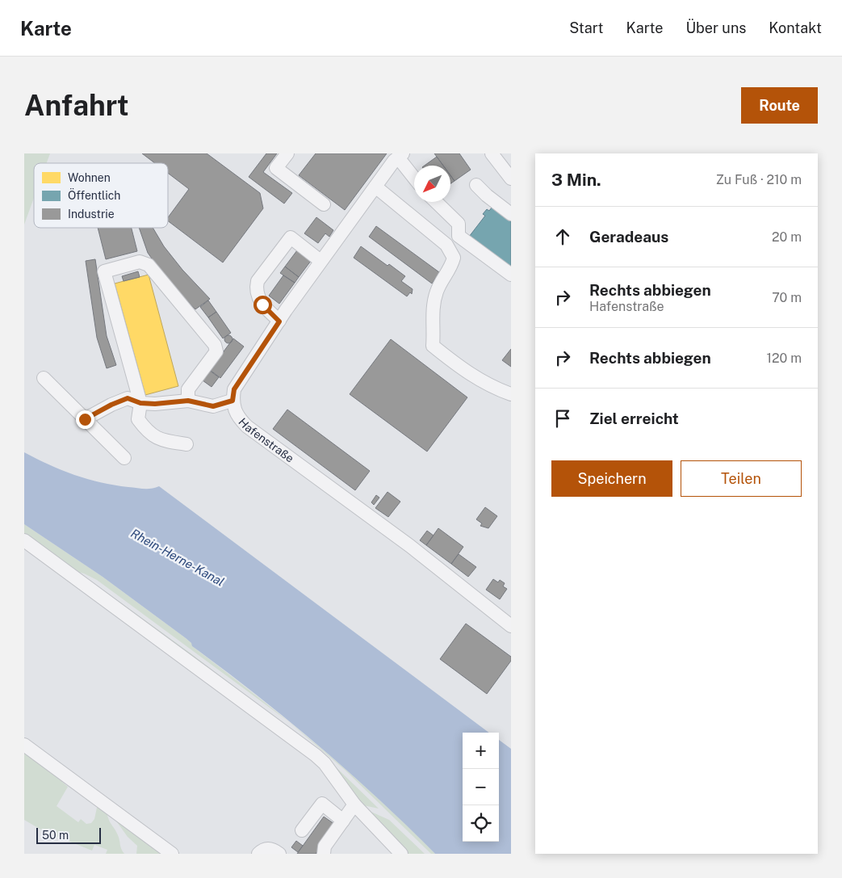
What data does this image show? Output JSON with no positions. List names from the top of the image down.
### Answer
{
  "streets": {
    "street": ["Hafenstraße"]
  },
  "water": ["Rhein-Herne-Kanal"],
  "legend": ["Wohnen", "Öffentlich", "Industrie"],
  "scale_bar": "50 m",
  "north": "bottom left",
  "page": {
    "header": "Karte",
    "nav": [
      "Start",
      "Karte",
      "Über uns",
      "Kontakt"
    ],
    "buttons": [
      "Route",
      ["Speichern", "Teilen"]
    ],
    "title": "Anfahrt",
    "heading": ["3 Min.", "Zu Fuß · 210 m"],
    "list": [
      ["Geradeaus", "20 m"],
      ["Rechts abbiegen", "Hafenstraße", "70 m"],
      ["Rechts abbiegen", "120 m"],
      "Ziel erreicht"
    ],
    "map_buttons": ["+", "−"],
    "scale": "50 m"
  }
}
